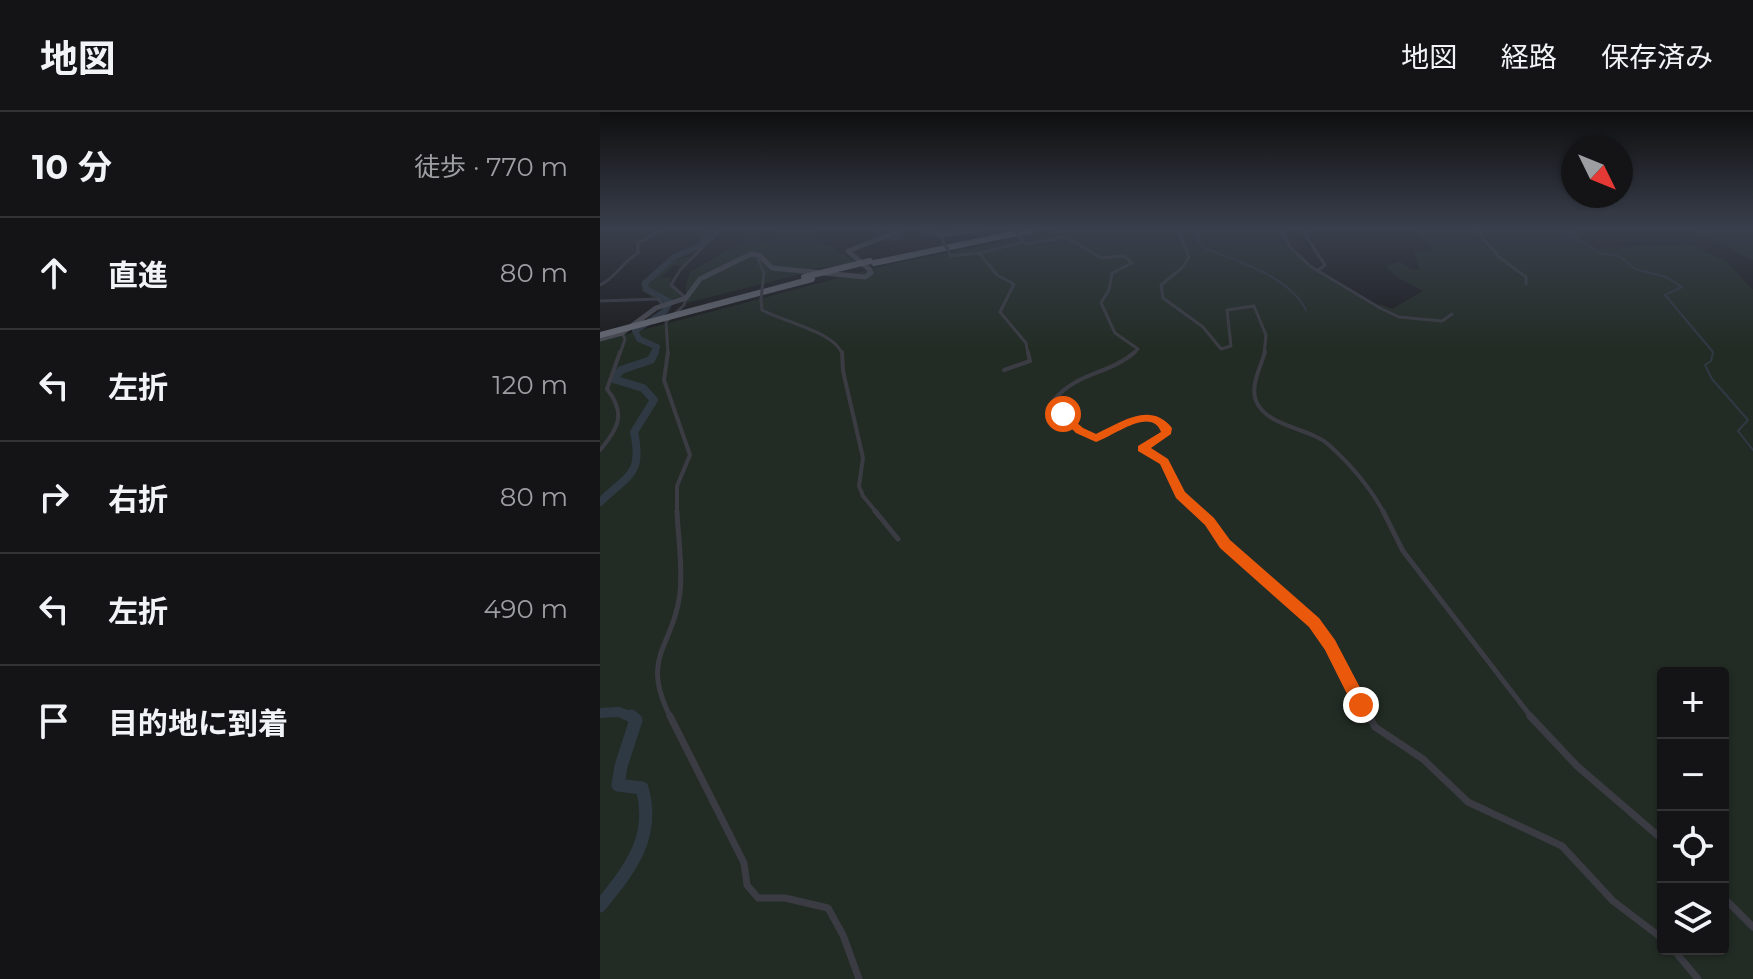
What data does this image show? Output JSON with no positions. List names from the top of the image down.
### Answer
{
  "north": "bottom right",
  "page": {
    "header": "地図",
    "nav": ["地図", "経路", "保存済み"],
    "heading": ["10 分", "徒歩 · 770 m"],
    "list": [
      ["直進", "80 m"],
      ["左折", "120 m"],
      ["右折", "80 m"],
      ["左折", "490 m"],
      "目的地に到着"
    ],
    "map_buttons": ["+", "−"]
  }
}
